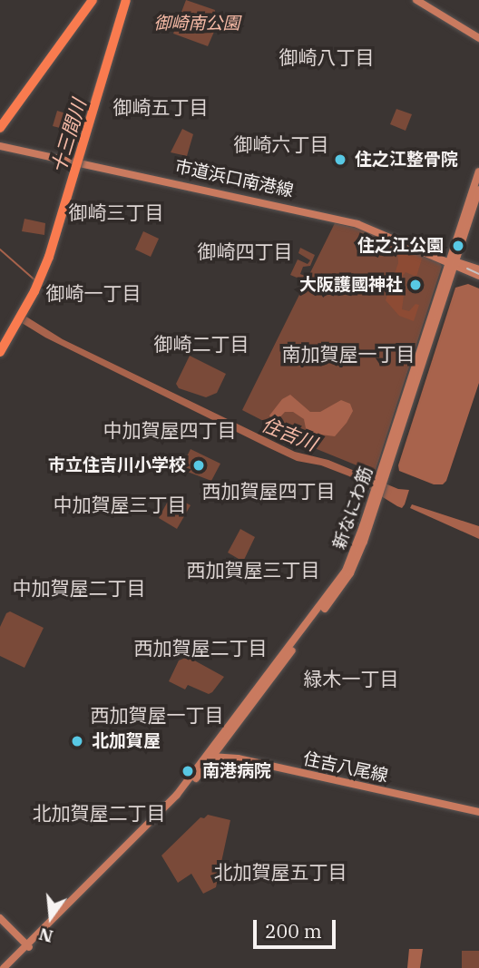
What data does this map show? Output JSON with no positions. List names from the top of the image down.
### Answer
{
  "streets": {
    "main road": ["市道浜口南港線", "新なにわ筋", "住吉八尾線"]
  },
  "crossings": [
    ["市道浜口南港線", "新なにわ筋"],
    ["新なにわ筋", "住吉八尾線"]
  ],
  "districts": [
    "御崎八丁目",
    "御崎五丁目",
    "御崎六丁目",
    "御崎三丁目",
    "御崎四丁目",
    "御崎一丁目",
    "御崎二丁目",
    "南加賀屋一丁目",
    "中加賀屋四丁目",
    "西加賀屋四丁目",
    "中加賀屋三丁目",
    "西加賀屋三丁目",
    "中加賀屋二丁目",
    "西加賀屋二丁目",
    "緑木一丁目",
    "西加賀屋一丁目",
    "北加賀屋二丁目",
    "北加賀屋五丁目"
  ],
  "water": ["十三間川", "住吉川"],
  "parks": ["御崎南公園"],
  "places": [
    "住之江整骨院",
    "住之江公園",
    "大阪護國神社",
    "市立住吉川小学校",
    "北加賀屋",
    "南港病院"
  ],
  "scale_bar": "200 m",
  "north": "bottom"
}
